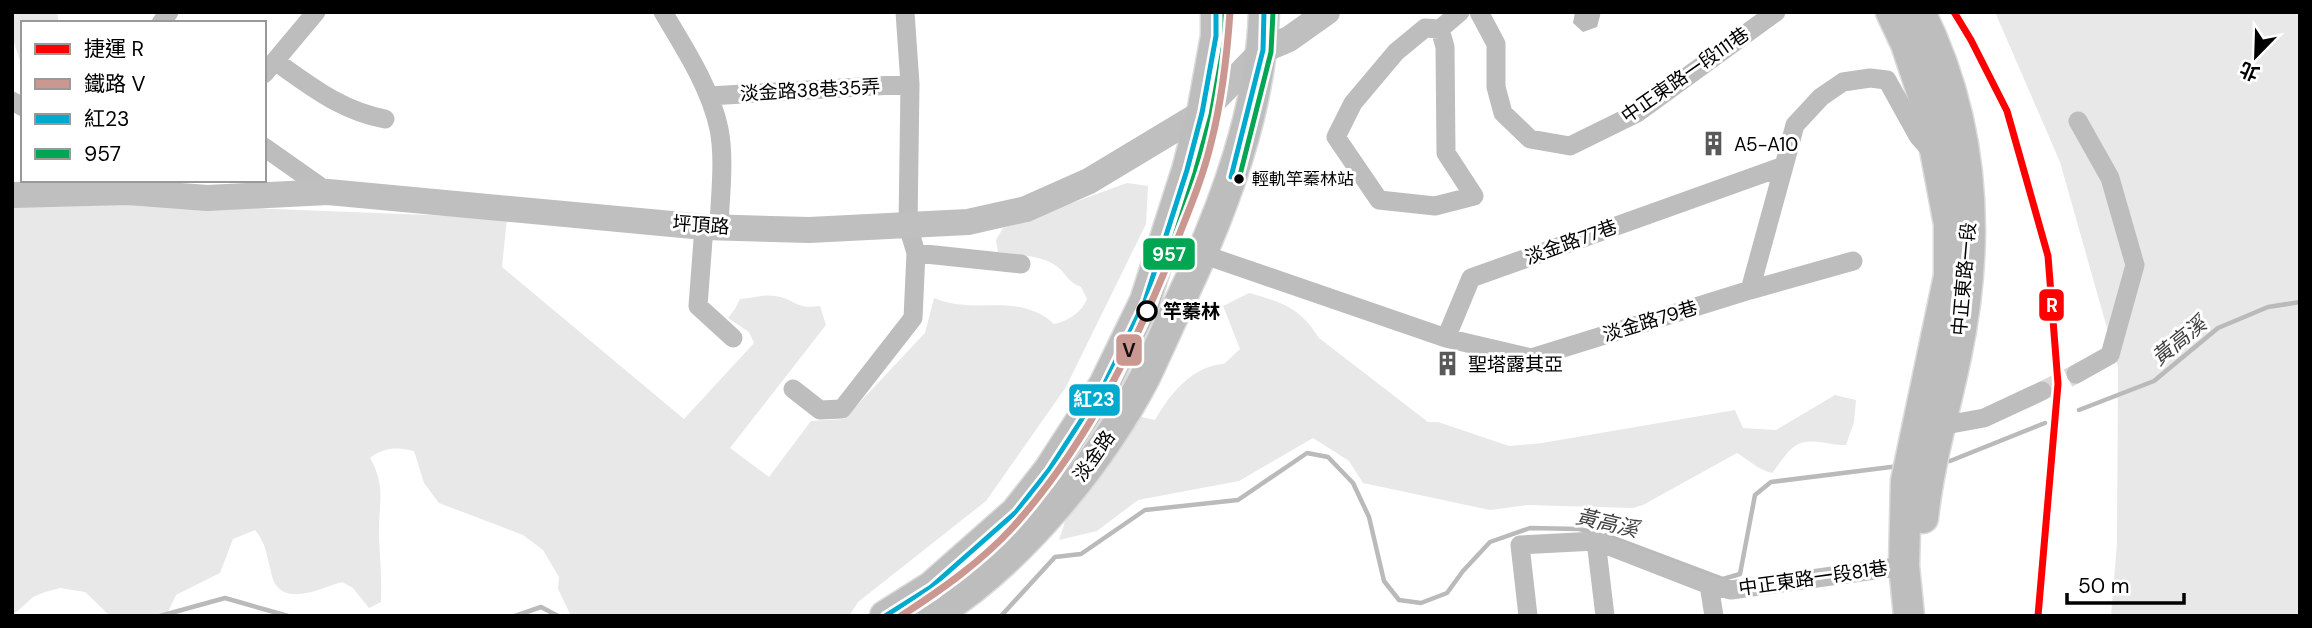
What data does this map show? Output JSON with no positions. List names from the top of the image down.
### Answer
{
  "streets": {
    "main road": ["中正東路一段", "淡金路"],
    "street": [
      "中正東路一段111巷",
      "淡金路38巷35弄",
      "坪頂路",
      "淡金路77巷",
      "淡金路79巷",
      "中正東路一段81巷"
    ]
  },
  "crossings": [
    ["坪頂路", "淡金路"],
    ["淡金路77巷", "淡金路79巷"]
  ],
  "water": ["黃高溪"],
  "places": {
    "building": ["A5-A10", "聖塔露其亞"],
    "other": ["輕軌竿蓁林站", "竿蓁林"]
  },
  "lines": [
    "metro line R",
    "rail line V",
    "transit line 紅23",
    "transit line 957"
  ],
  "legend": [
    "捷運 R",
    "鐵路 V",
    "紅23",
    "957"
  ],
  "scale_bar": "50 m",
  "north": "bottom left"
}
